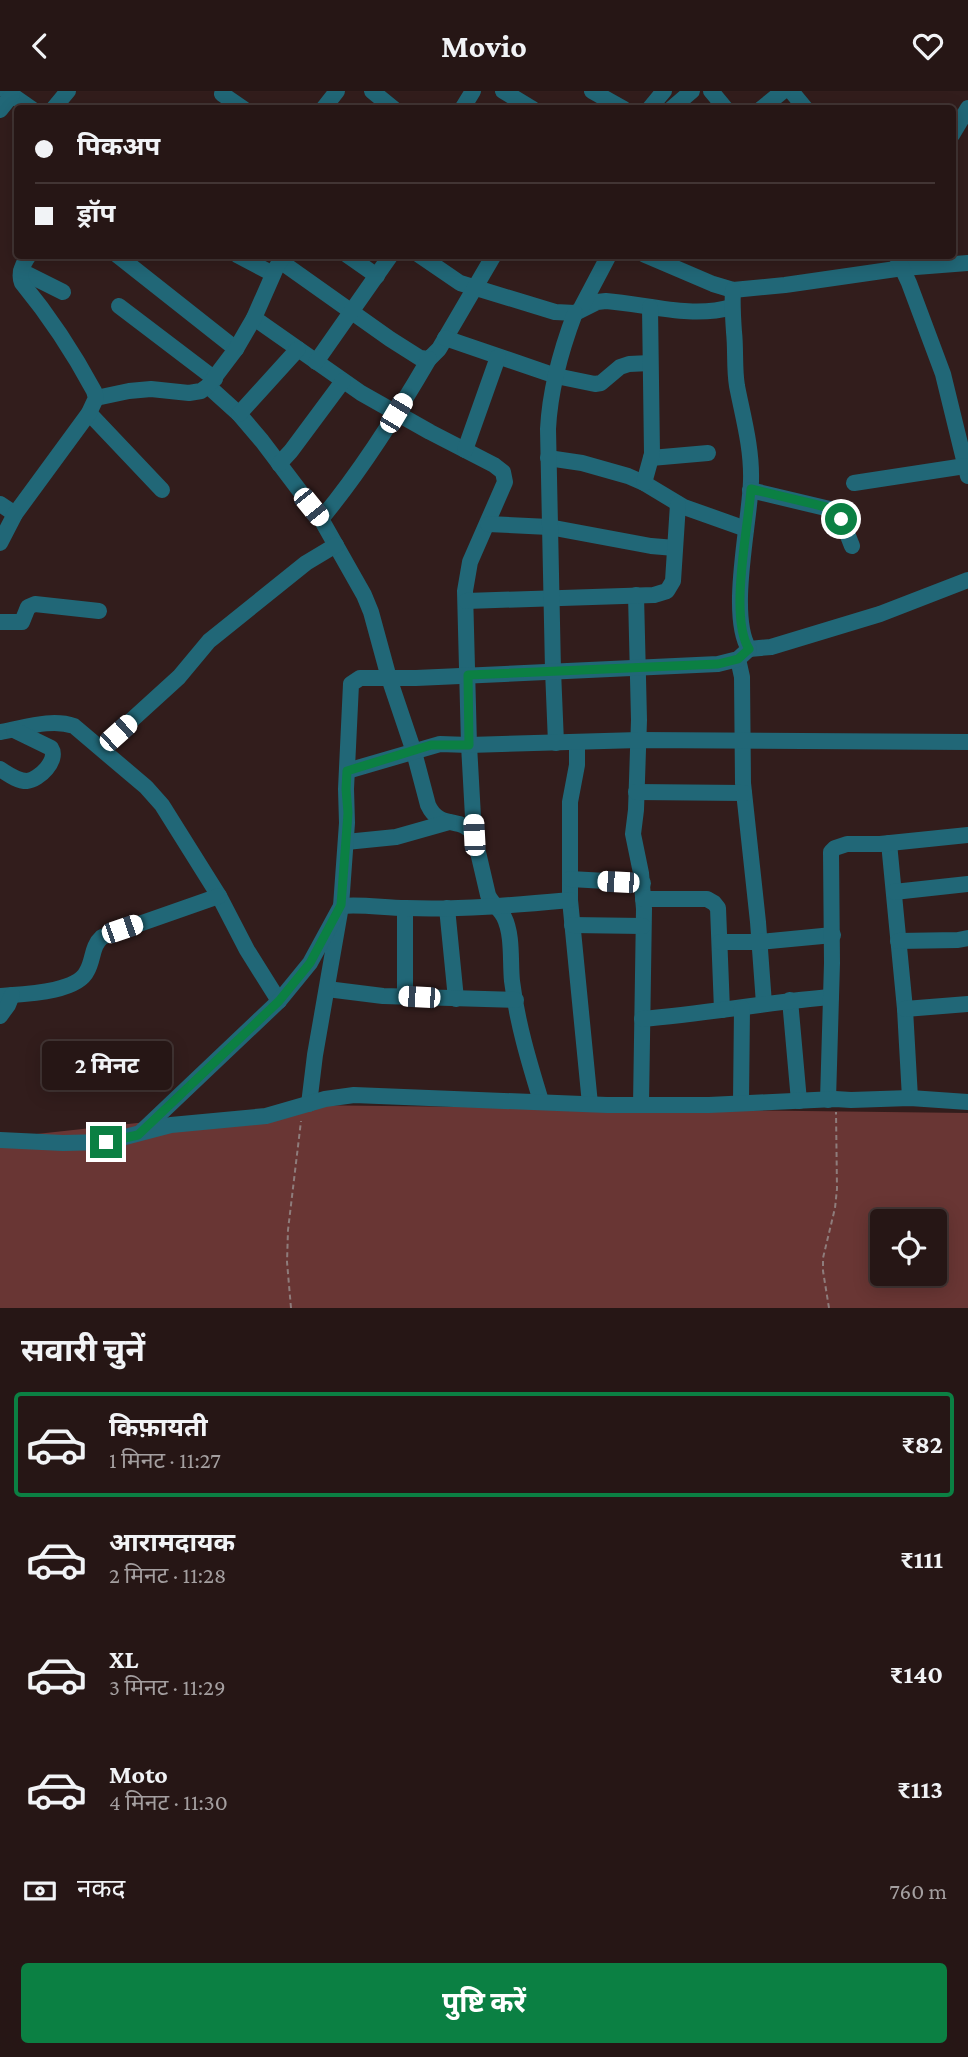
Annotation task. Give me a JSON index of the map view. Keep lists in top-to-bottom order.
{
  "page": {
    "header": "Movio",
    "banner": ["पिकअप", "ड्रॉप"],
    "bubble": "2 मिनट",
    "heading": "सवारी चुनें",
    "list": [
      {
        "name": "किफ़ायती",
        "note": "1 मिनट · 11:27",
        "value": "₹82"
      },
      {
        "name": "आरामदायक",
        "note": "2 मिनट · 11:28",
        "value": "₹111"
      },
      {
        "name": "XL",
        "note": "3 मिनट · 11:29",
        "value": "₹140"
      },
      {
        "name": "Moto",
        "note": "4 मिनट · 11:30",
        "value": "₹113"
      }
    ],
    "pay": ["नकद", "760 m"],
    "buttons": "पुष्टि करें"
  }
}
